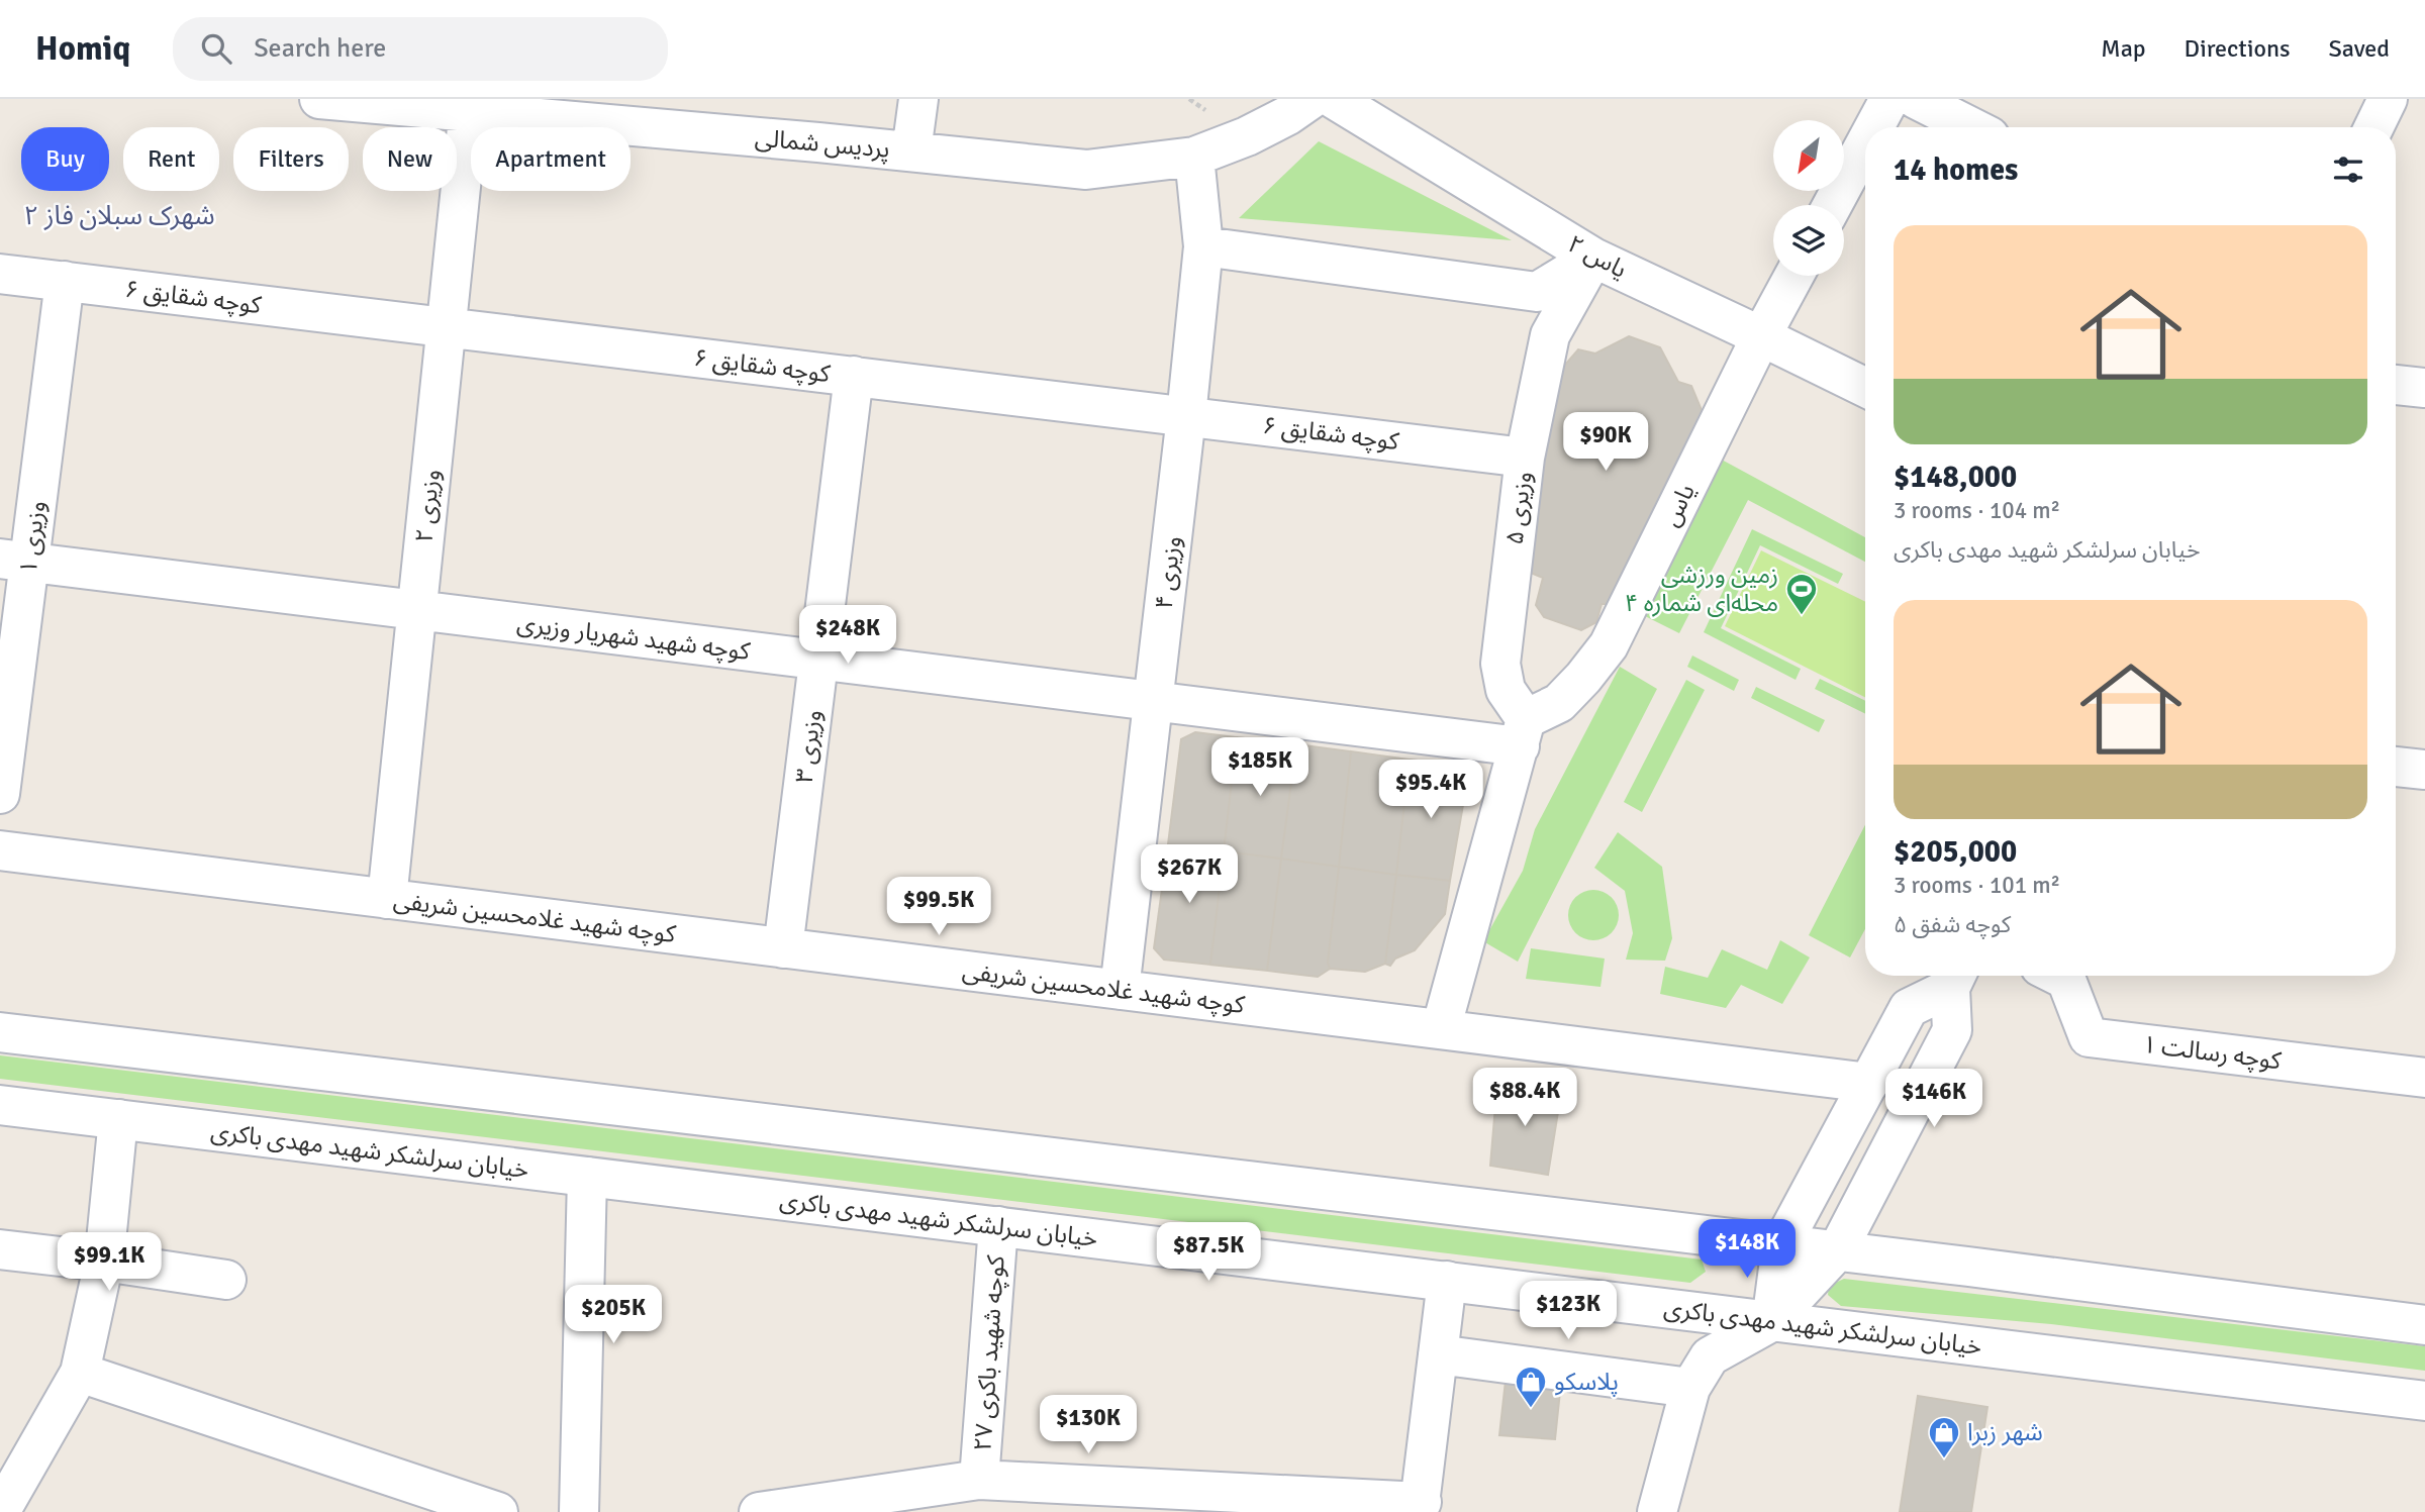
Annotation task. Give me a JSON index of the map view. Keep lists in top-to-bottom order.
{
  "streets": {
    "street": [
      "پردیس شمالی",
      "یاس ۲",
      "کوچه شقایق ۶",
      "یاس",
      "وزیری ۲",
      "وزیری ۵",
      "وزیری ۱",
      "وزیری ۴",
      "کوچه شهید شهریار وزیری",
      "وزیری ۳",
      "کوچه شهید غلامحسین شریفی",
      "کوچه رسالت ۱",
      "خیابان سرلشکر شهید مهدی باکری",
      "کوچه شهید باکری ۲۷"
    ]
  },
  "crossings": [
    ["پردیس شمالی", "وزیری ۲"],
    ["پردیس شمالی", "وزیری ۴"],
    ["یاس ۲", "یاس"],
    ["یاس ۲", "وزیری ۵"],
    ["کوچه شقایق ۶", "وزیری ۲"],
    ["کوچه شقایق ۶", "وزیری ۵"],
    ["کوچه شقایق ۶", "وزیری ۱"],
    ["کوچه شقایق ۶", "وزیری ۴"],
    ["کوچه شقایق ۶", "وزیری ۳"],
    ["یاس", "وزیری ۵"],
    ["یاس", "کوچه شهید شهریار وزیری"],
    ["وزیری ۲", "کوچه شهید شهریار وزیری"],
    ["وزیری ۲", "کوچه شهید غلامحسین شریفی"],
    ["وزیری ۵", "کوچه شهید شهریار وزیری"],
    ["وزیری ۱", "کوچه شهید شهریار وزیری"],
    ["وزیری ۴", "کوچه شهید شهریار وزیری"],
    ["وزیری ۴", "کوچه شهید غلامحسین شریفی"],
    ["کوچه شهید شهریار وزیری", "وزیری ۳"],
    ["وزیری ۳", "کوچه شهید غلامحسین شریفی"],
    ["خیابان سرلشکر شهید مهدی باکری", "کوچه شهید باکری ۲۷"]
  ],
  "districts": ["شهرک سبلان فاز ۲"],
  "places": {
    "sports": ["زمین ورزشی محله‌ای شماره ۴"],
    "shop": ["پلاسکو", "شهر زبرا"]
  },
  "north": "bottom left",
  "page": {
    "header": "Homiq",
    "search": "Search here",
    "nav": ["Map", "Directions", "Saved"],
    "chip": [
      "Buy",
      "Rent",
      "Filters",
      "New",
      "Apartment"
    ],
    "heading": "14 homes",
    "list": [
      {
        "name": "$148,000",
        "note": "3 rooms · 104 m² · خیابان سرلشکر شهید مهدی باکری"
      },
      {
        "name": "$205,000",
        "note": "3 rooms · 101 m² · کوچه شفق ۵"
      }
    ],
    "price": [
      "$90K",
      "$248K",
      "$185K",
      "$95.4K",
      "$267K",
      "$99.5K",
      "$88.4K",
      "$146K",
      "$148K",
      "$87.5K",
      "$99.1K",
      "$123K",
      "$205K",
      "$130K"
    ]
  }
}
